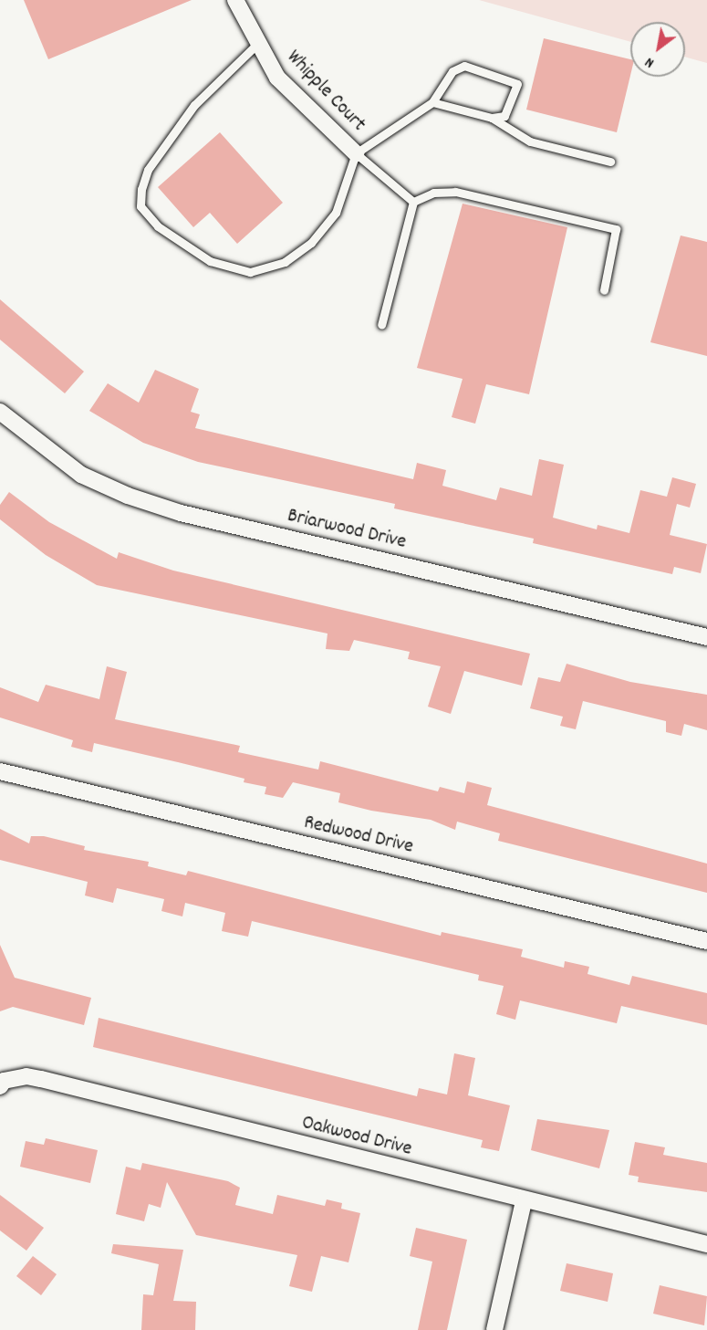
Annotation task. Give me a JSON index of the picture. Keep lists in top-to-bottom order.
{
  "streets": {
    "street": [
      "Whipple Court",
      "Briarwood Drive",
      "Redwood Drive",
      "Oakwood Drive"
    ]
  },
  "north": "bottom left"
}
